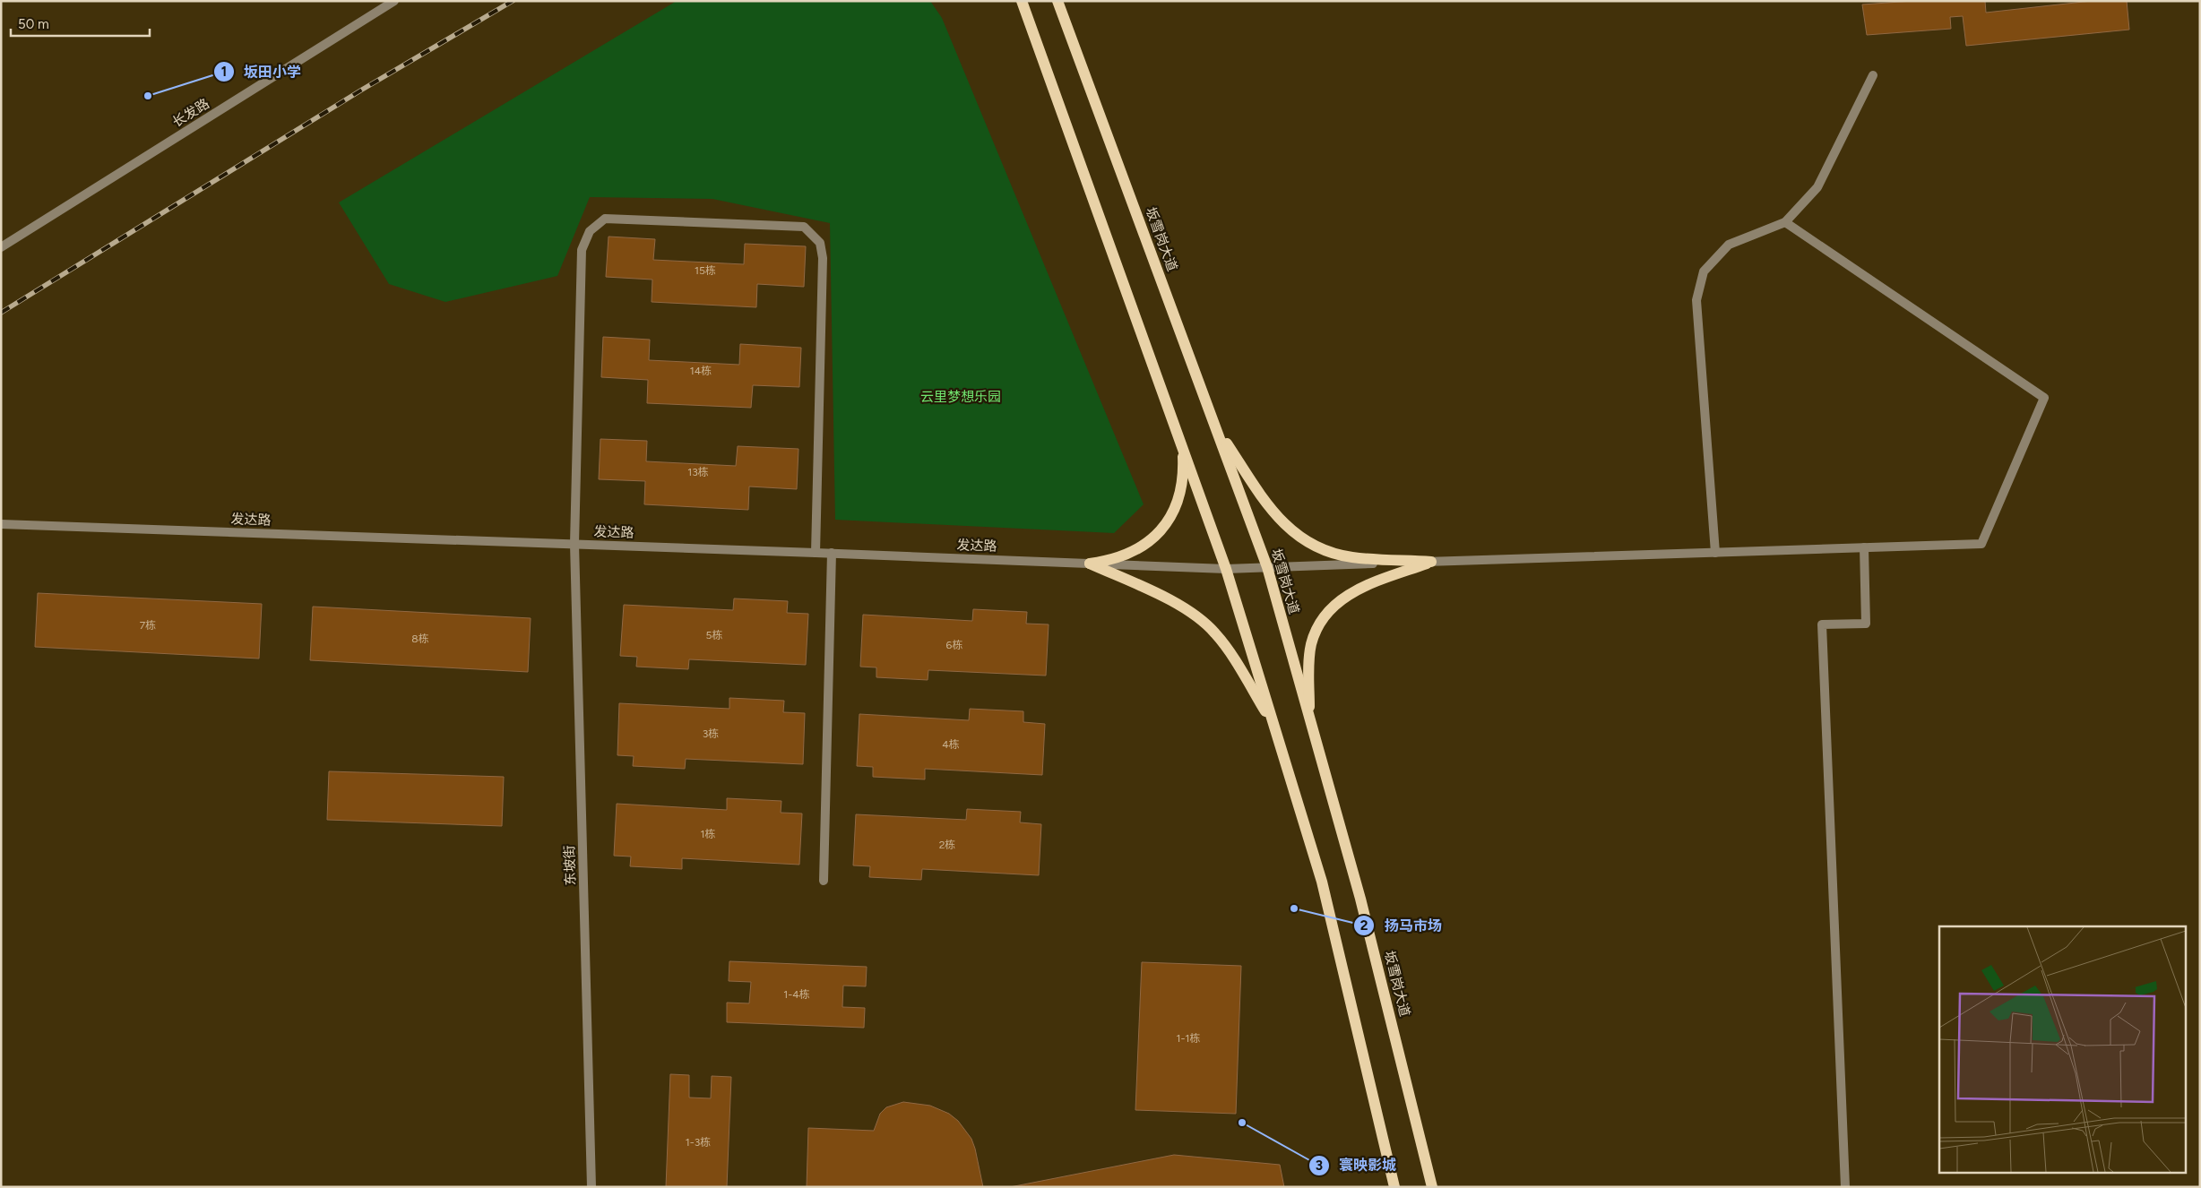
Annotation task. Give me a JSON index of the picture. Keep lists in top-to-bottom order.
{
  "streets": {
    "main road": ["坂雪岗大道"],
    "street": ["长发路", "发达路", "东坡街"]
  },
  "crossings": [
    ["坂雪岗大道", "发达路"],
    ["发达路", "东坡街"]
  ],
  "parks": ["云里梦想乐园"],
  "places": ["坂田小学", "扬马市场", "寰映影城"],
  "house_numbers": [
    "15栋",
    "14栋",
    "13栋",
    "7栋",
    "5栋",
    "8栋",
    "6栋",
    "3栋",
    "4栋",
    "1栋",
    "2栋",
    "1-4栋",
    "1-1栋",
    "1-3栋"
  ],
  "scale_bar": "50 m"
}
